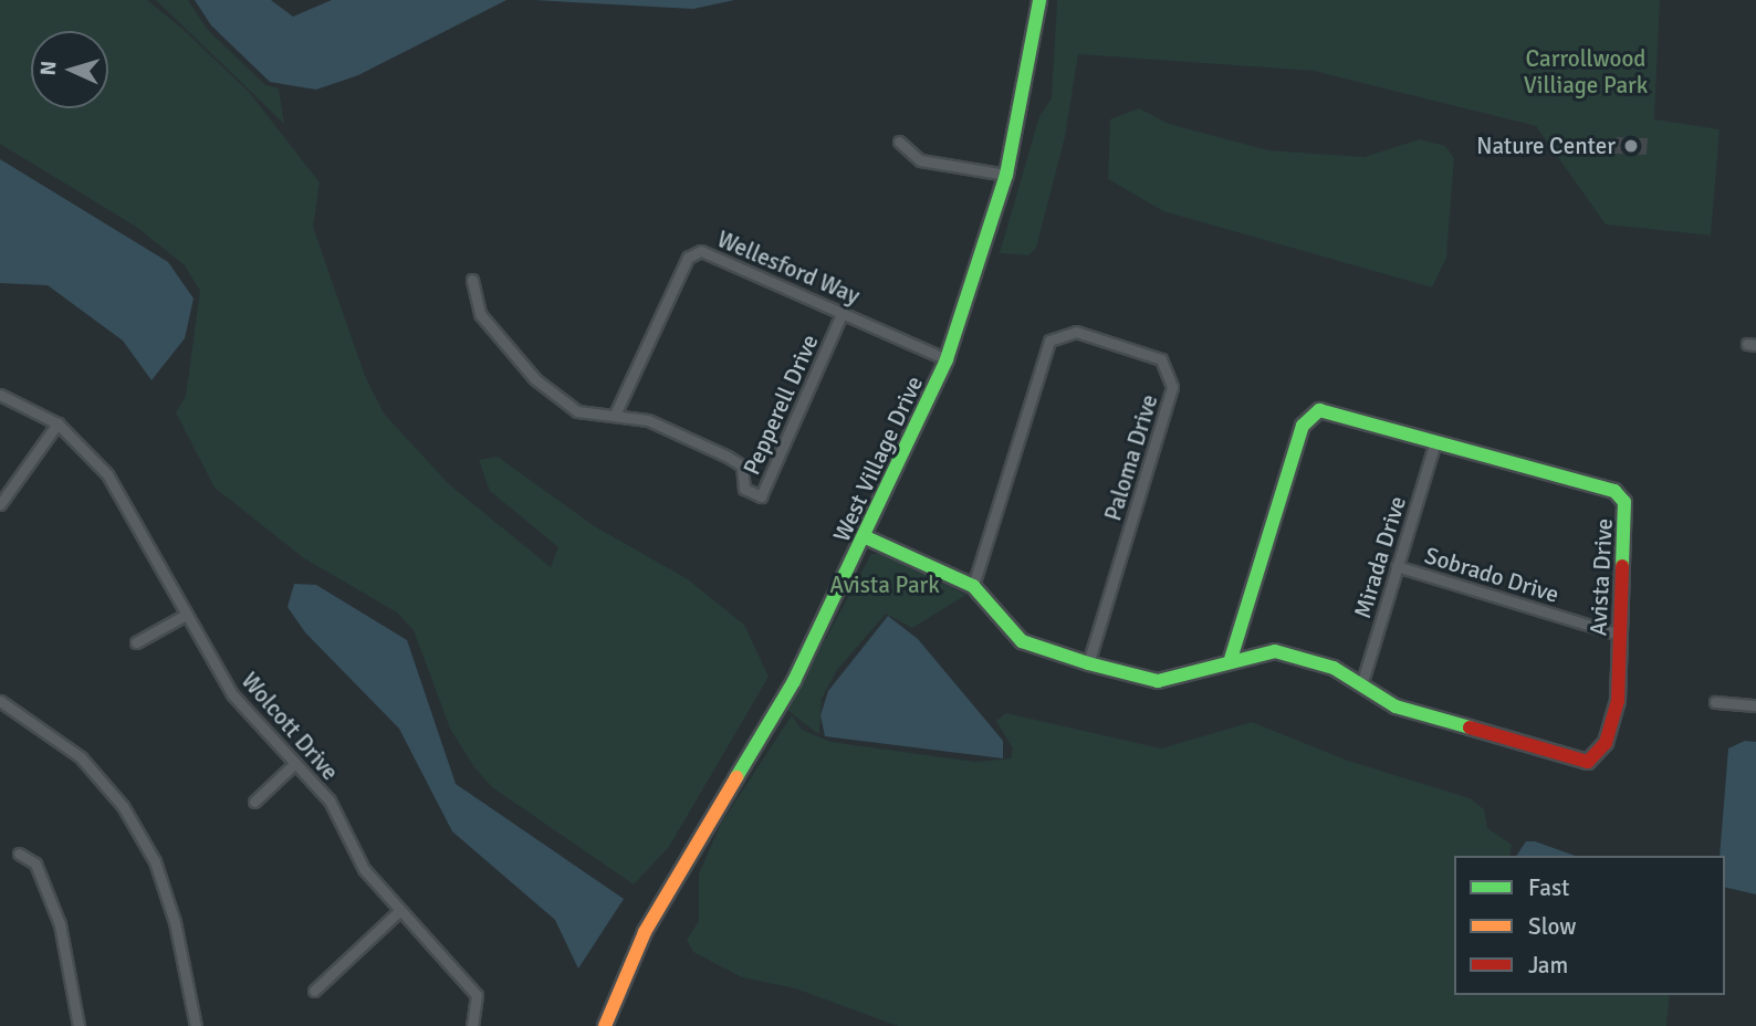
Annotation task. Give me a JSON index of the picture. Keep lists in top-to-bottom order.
{
  "streets": {
    "street": [
      "Wellesford Way",
      "Pepperell Drive",
      "Paloma Drive",
      "West Village Drive",
      "Mirada Drive",
      "Sobrado Drive",
      "Avista Drive",
      "Wolcott Drive"
    ]
  },
  "crossings": [
    ["Wellesford Way", "Pepperell Drive"],
    ["Wellesford Way", "West Village Drive"],
    ["Paloma Drive", "Avista Drive"],
    ["West Village Drive", "Avista Drive"],
    ["Mirada Drive", "Sobrado Drive"],
    ["Mirada Drive", "Avista Drive"],
    ["Sobrado Drive", "Avista Drive"]
  ],
  "parks": ["Carrollwood Villiage Park", "Avista Park"],
  "places": ["Nature Center"],
  "legend": ["Fast", "Slow", "Jam"],
  "north": "left"
}
